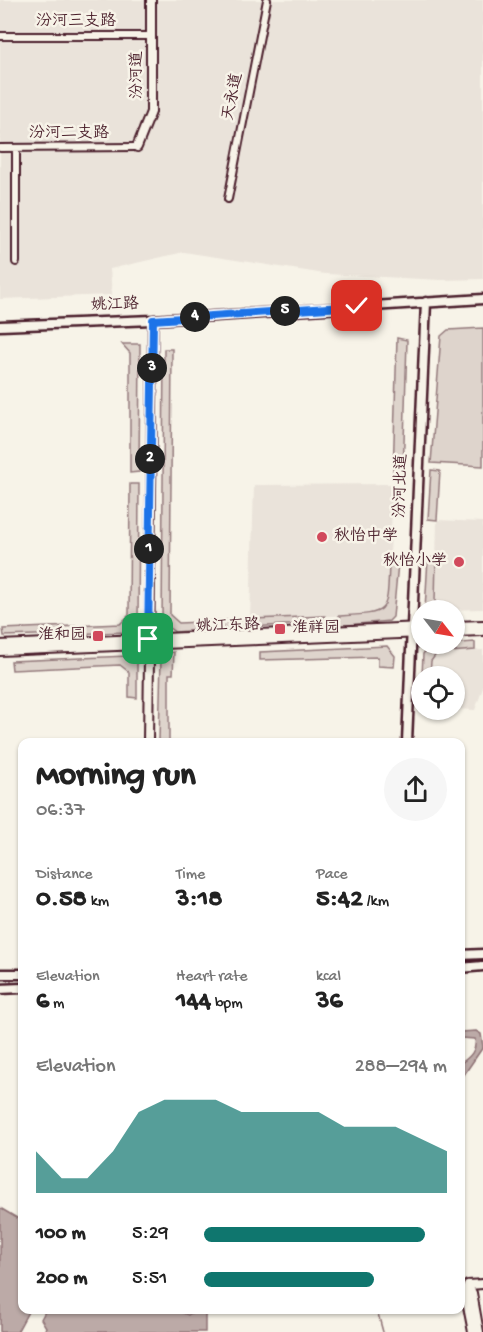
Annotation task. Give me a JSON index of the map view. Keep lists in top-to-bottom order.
{
  "streets": {
    "main road": ["姚江路", "汾河北道"],
    "street": [
      "汾河三支路",
      "汾河道",
      "天永道",
      "汾河二支路",
      "姚江东路"
    ]
  },
  "crossings": [
    ["汾河三支路", "汾河道"],
    ["汾河道", "汾河二支路"],
    ["姚江路", "汾河北道"],
    ["汾河北道", "姚江东路"]
  ],
  "places": {
    "other": ["秋怡中学", "秋怡小学"],
    "transit": ["淮祥园", "淮和园"]
  },
  "north": "bottom right",
  "page": {
    "pins": [
      "5",
      "4",
      "3",
      "2",
      "1"
    ],
    "heading": ["Morning run", "06:37"],
    "stats": [
      ["Distance", "0.58 km"],
      ["Time", "3:18"],
      ["Pace", "5:42 /km"],
      ["Elevation", "6 m"],
      ["Heart rate", "144 bpm"],
      ["kcal", "36"]
    ],
    "chart": ["Elevation", "288–294 m"],
    "list": [
      {
        "name": "100 m",
        "note": "5:29"
      },
      {
        "name": "200 m",
        "note": "5:51"
      }
    ]
  }
}
